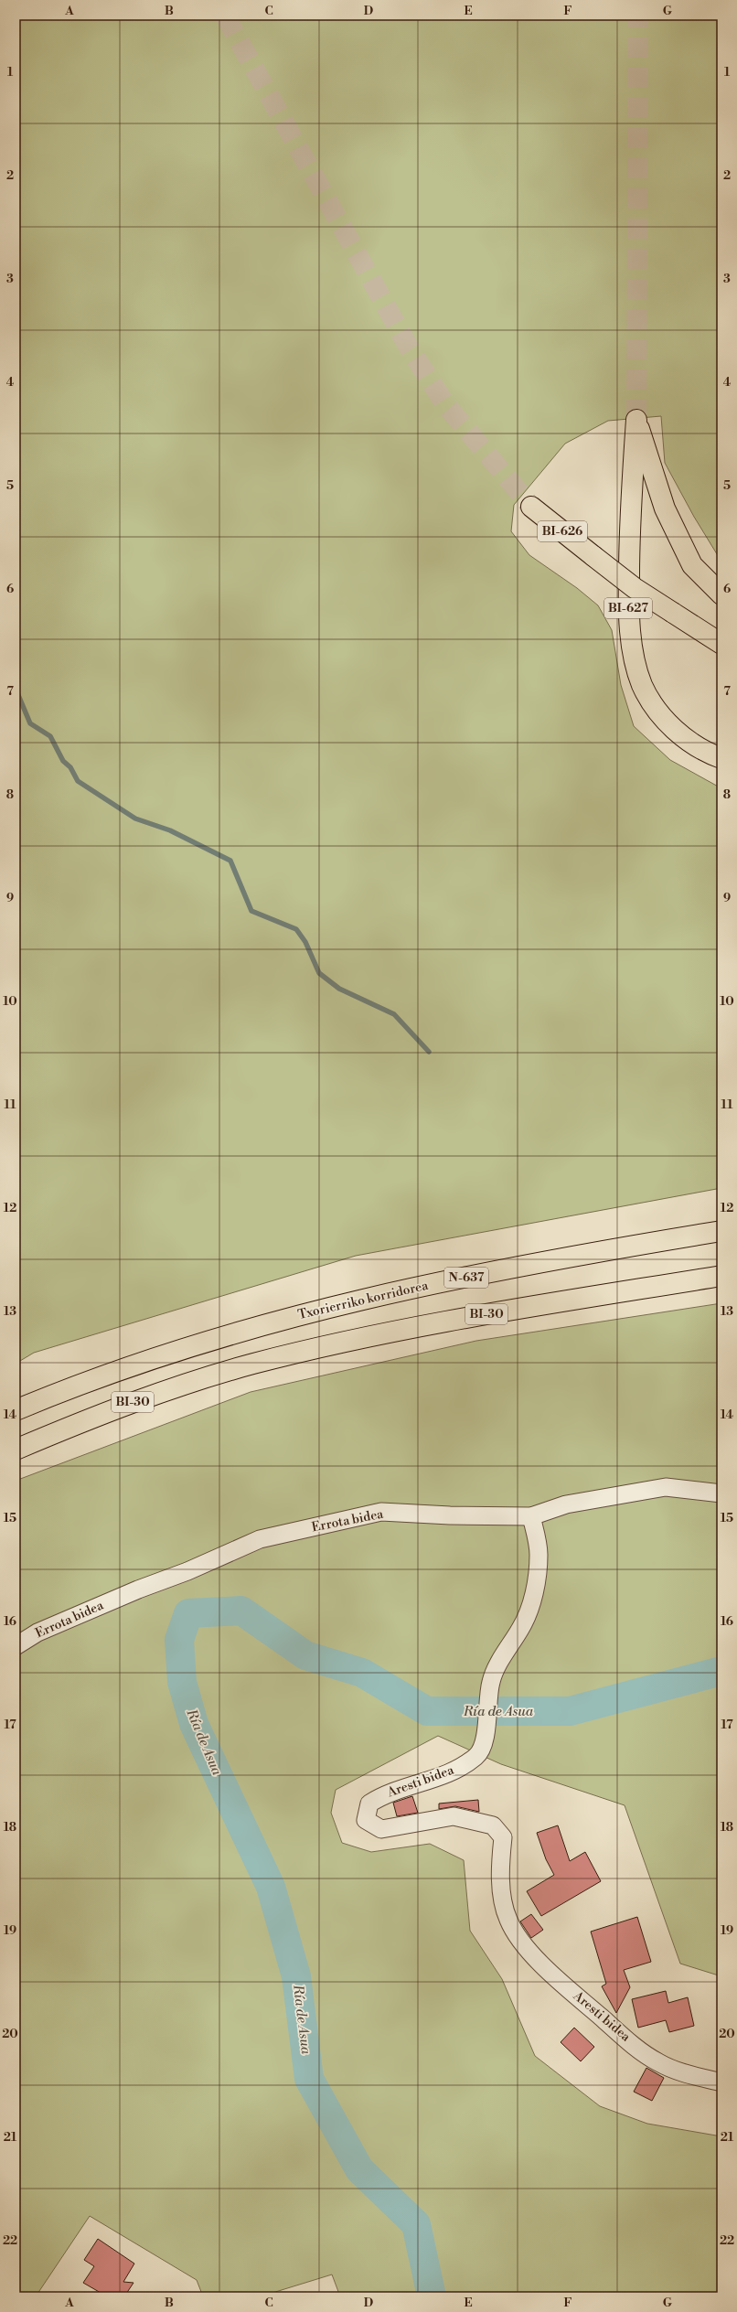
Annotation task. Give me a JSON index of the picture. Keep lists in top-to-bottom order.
{
  "streets": {
    "highway": [
      "BI-626",
      "BI-627",
      "N-637",
      "Txorierriko korridorea",
      "BI-30"
    ],
    "street": ["Errota bidea", "Aresti bidea"]
  },
  "crossings": [
    ["Errota bidea", "Aresti bidea"]
  ],
  "water": ["Ría de Asua"],
  "grid": {
    "columns": [
      "A",
      "B",
      "C",
      "D",
      "E",
      "F",
      "G"
    ],
    "rows": [
      "1",
      "2",
      "3",
      "4",
      "5",
      "6",
      "7",
      "8",
      "9",
      "10",
      "11",
      "12",
      "13",
      "14",
      "15",
      "16",
      "17",
      "18",
      "19",
      "20",
      "21",
      "22"
    ]
  }
}
